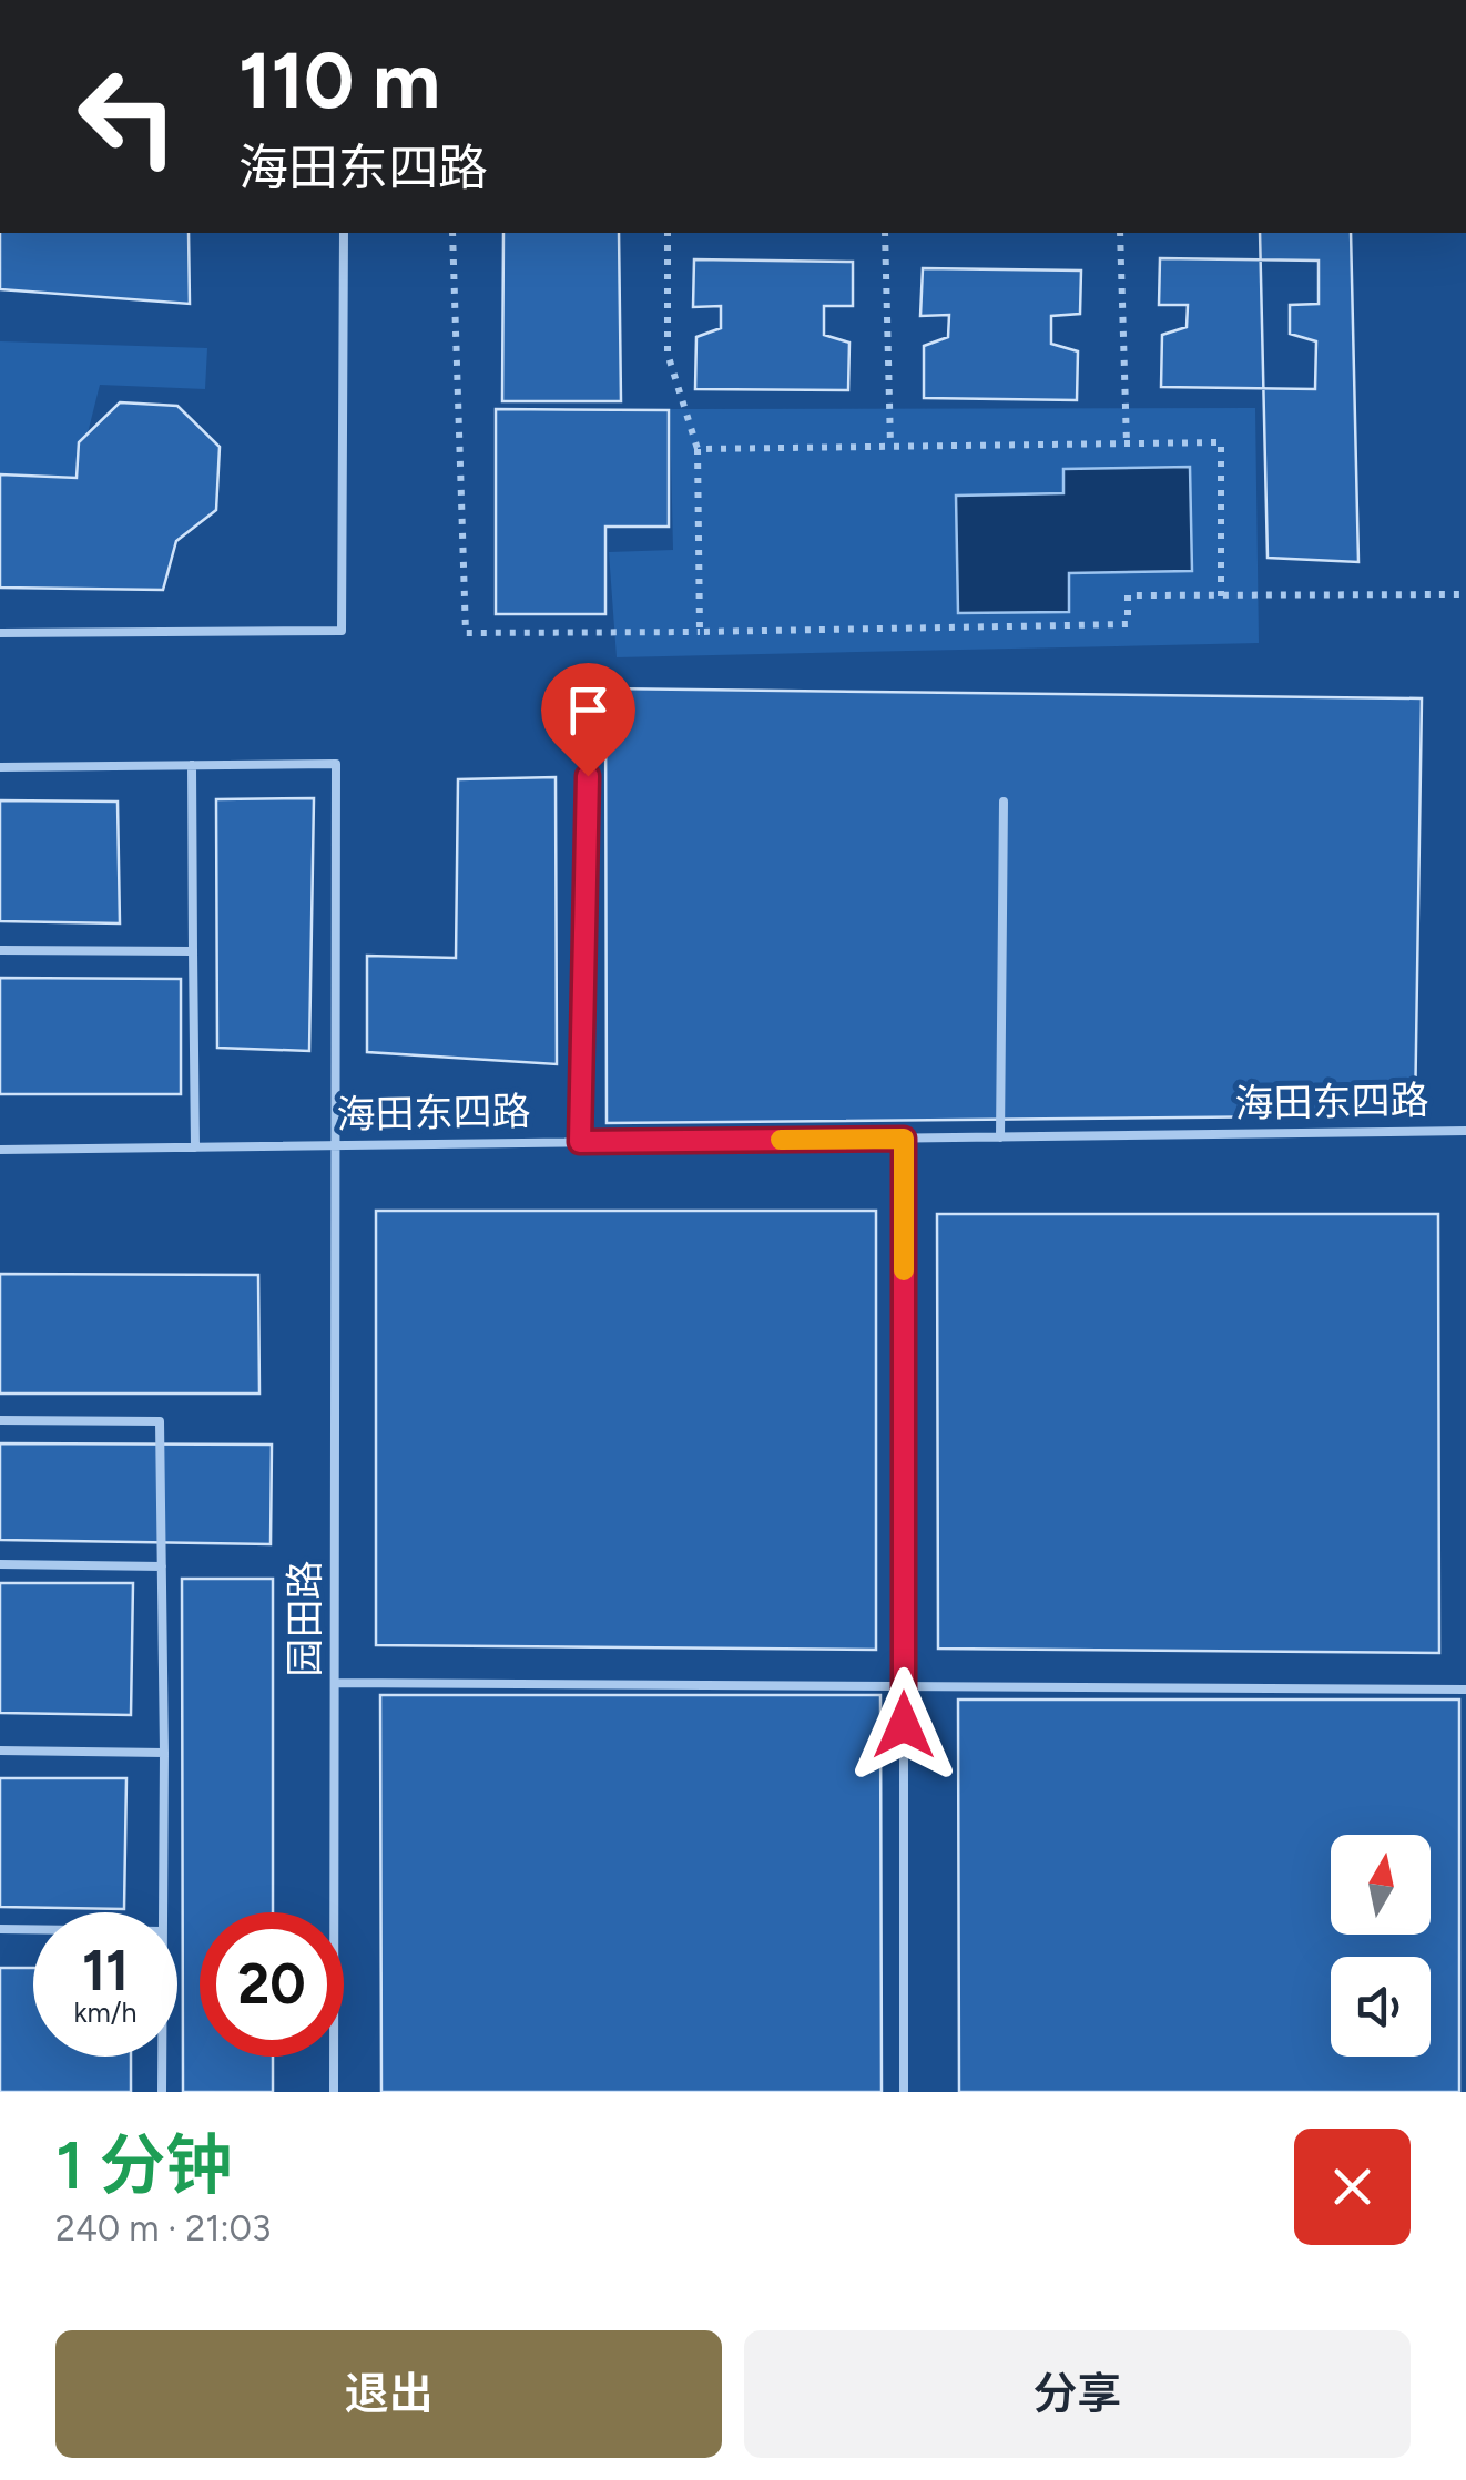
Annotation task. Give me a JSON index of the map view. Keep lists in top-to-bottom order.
{
  "streets": {
    "lane": ["海田东四路", "园田路"]
  },
  "crossings": [
    ["海田东四路", "园田路"]
  ],
  "north": "top",
  "page": {
    "turn": ["110 m", "海田东四路"],
    "speed": "11 km/h",
    "limit": "20",
    "heading": ["1 分钟", "240 m · 21:03"],
    "buttons": ["退出", "分享"]
  }
}
